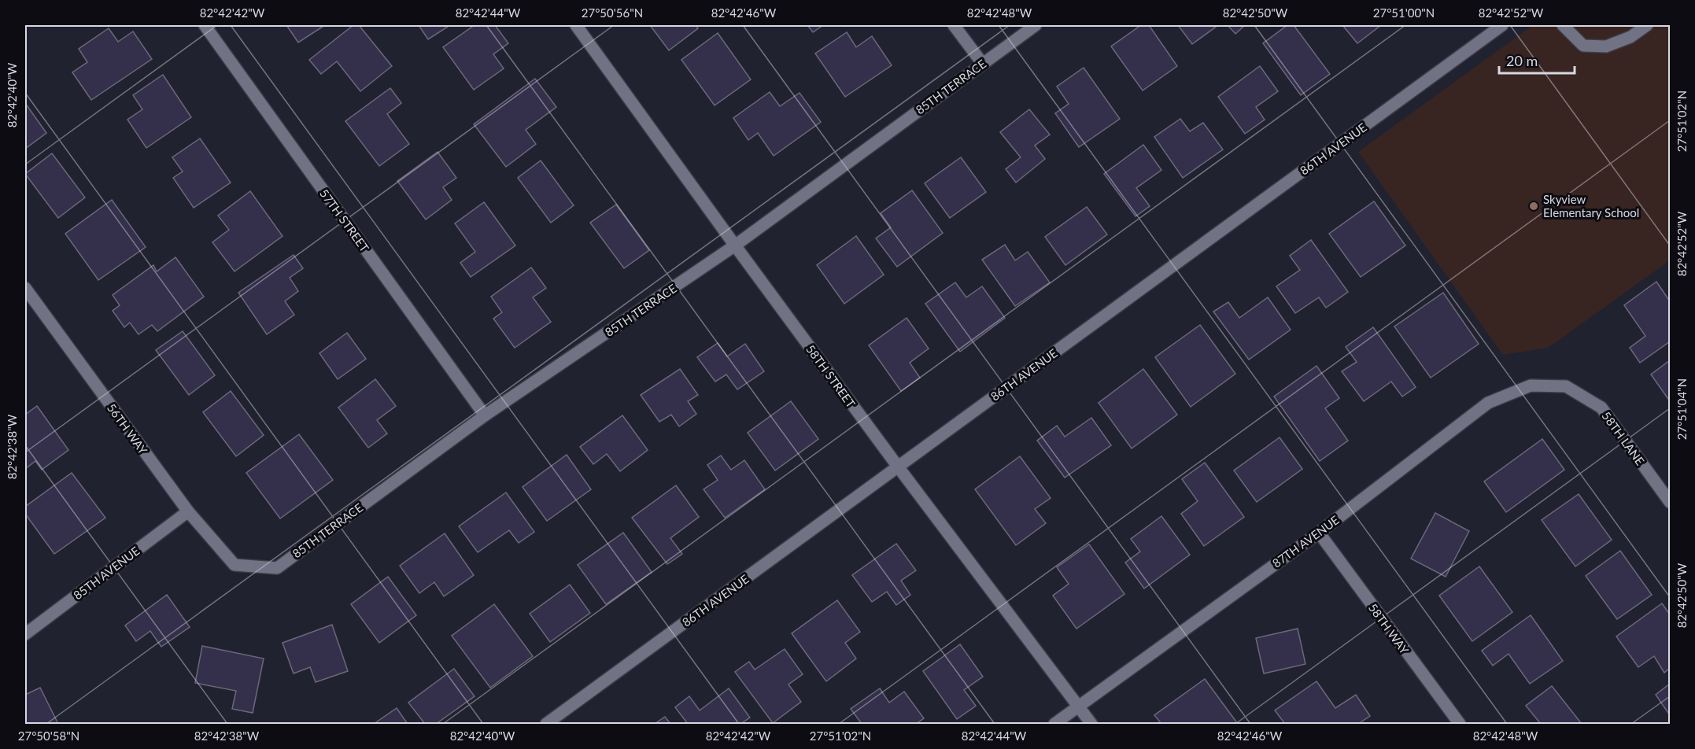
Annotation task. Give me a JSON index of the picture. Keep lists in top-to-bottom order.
{
  "streets": {
    "street": [
      "85TH TERRACE",
      "86TH AVENUE",
      "57TH STREET",
      "58TH STREET",
      "56TH WAY",
      "58TH LANE",
      "87TH AVENUE",
      "85TH AVENUE",
      "58TH WAY"
    ]
  },
  "crossings": [
    ["85TH TERRACE", "57TH STREET"],
    ["85TH TERRACE", "58TH STREET"],
    ["85TH TERRACE", "56TH WAY"],
    ["86TH AVENUE", "58TH STREET"],
    ["58TH STREET", "87TH AVENUE"],
    ["56TH WAY", "85TH AVENUE"],
    ["58TH LANE", "87TH AVENUE"],
    ["87TH AVENUE", "58TH WAY"]
  ],
  "places": ["Skyview Elementary School"],
  "scale_bar": "20 m",
  "coordinates": [
    "82°42'42\"W",
    "82°42'44\"W",
    "27°50'56\"N",
    "82°42'46\"W",
    "82°42'48\"W",
    "82°42'50\"W",
    "27°51'00\"N",
    "82°42'52\"W",
    "82°42'40\"W",
    "27°51'02\"N",
    "27°51'04\"N",
    "82°42'38\"W",
    "27°50'58\"N"
  ]
}
